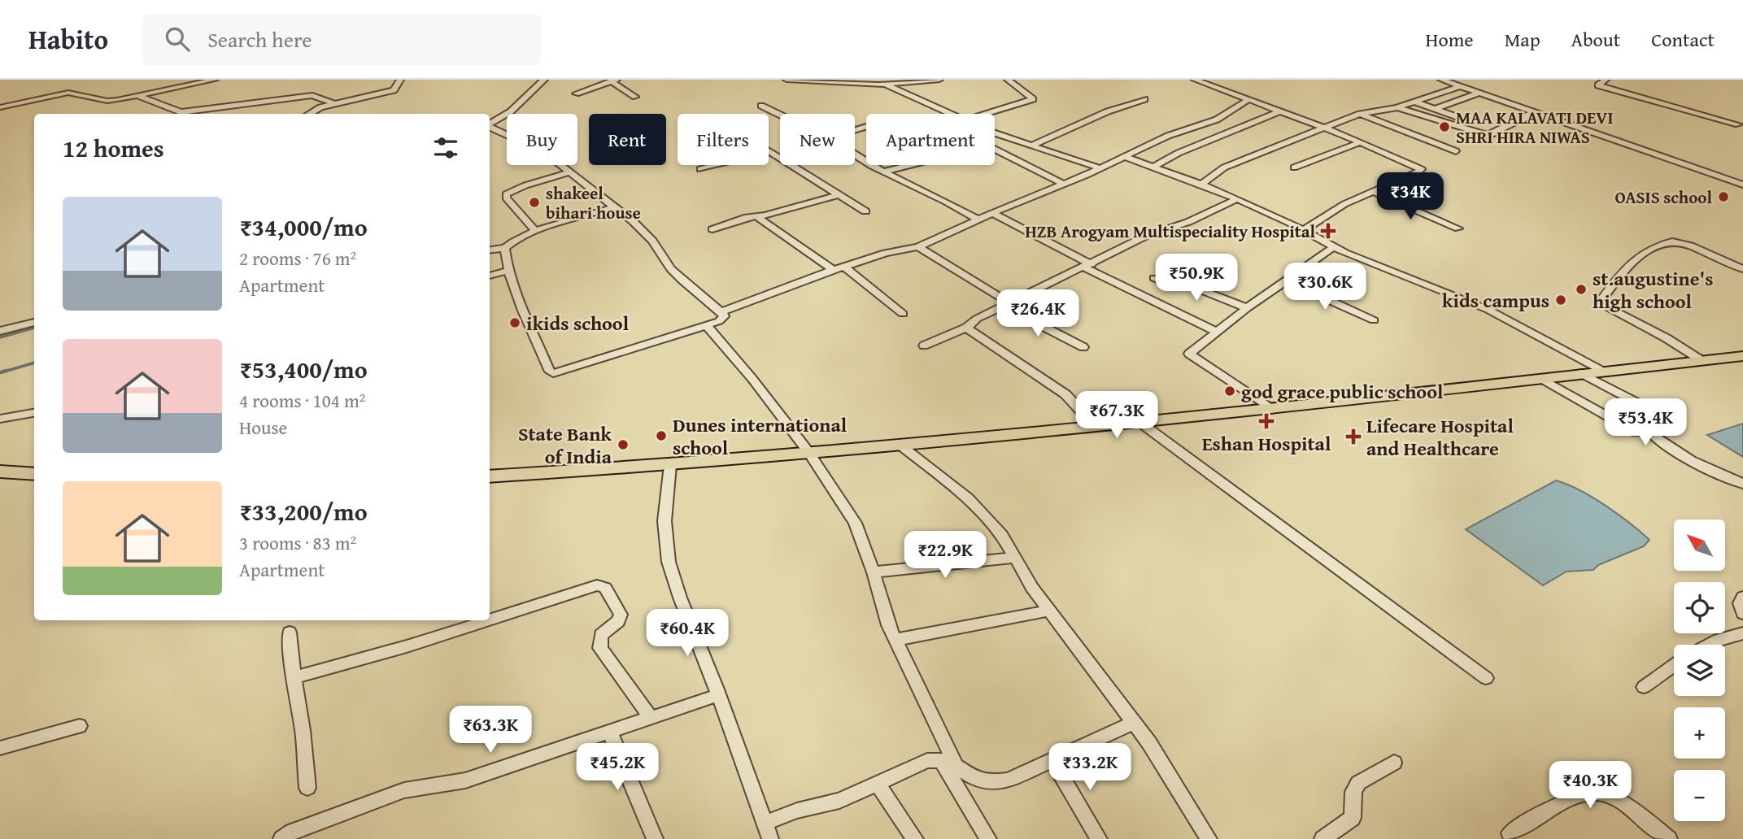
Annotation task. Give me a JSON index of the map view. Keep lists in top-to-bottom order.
{
  "places": {
    "other": [
      "MAA KALAVATI DEVI SHRI HIRA NIWAS",
      "OASIS school",
      "shakeel bihari house",
      "st.augustine's high school",
      "kids campus",
      "ikids school",
      "god grace public school",
      "Dunes international school",
      "State Bank of India"
    ],
    "health": ["HZB Arogyam Multispeciality Hospital", "Eshan Hospital", "Lifecare Hospital and Healthcare"]
  },
  "north": "top left",
  "page": {
    "header": "Habito",
    "search": "Search here",
    "nav": [
      "Home",
      "Map",
      "About",
      "Contact"
    ],
    "chip": [
      "Buy",
      "Rent",
      "Filters",
      "New",
      "Apartment"
    ],
    "heading": "12 homes",
    "price": [
      "₹34K",
      "₹50.9K",
      "₹30.6K",
      "₹26.4K",
      "₹67.3K",
      "₹53.4K",
      "₹22.9K",
      "₹60.4K",
      "₹63.3K",
      "₹45.2K",
      "₹33.2K",
      "₹40.3K"
    ],
    "list": [
      {
        "name": "₹34,000/mo",
        "note": "2 rooms · 76 m² · Apartment"
      },
      {
        "name": "₹53,400/mo",
        "note": "4 rooms · 104 m² · House"
      },
      {
        "name": "₹33,200/mo",
        "note": "3 rooms · 83 m² · Apartment"
      }
    ],
    "map_buttons": ["+", "−"]
  }
}
